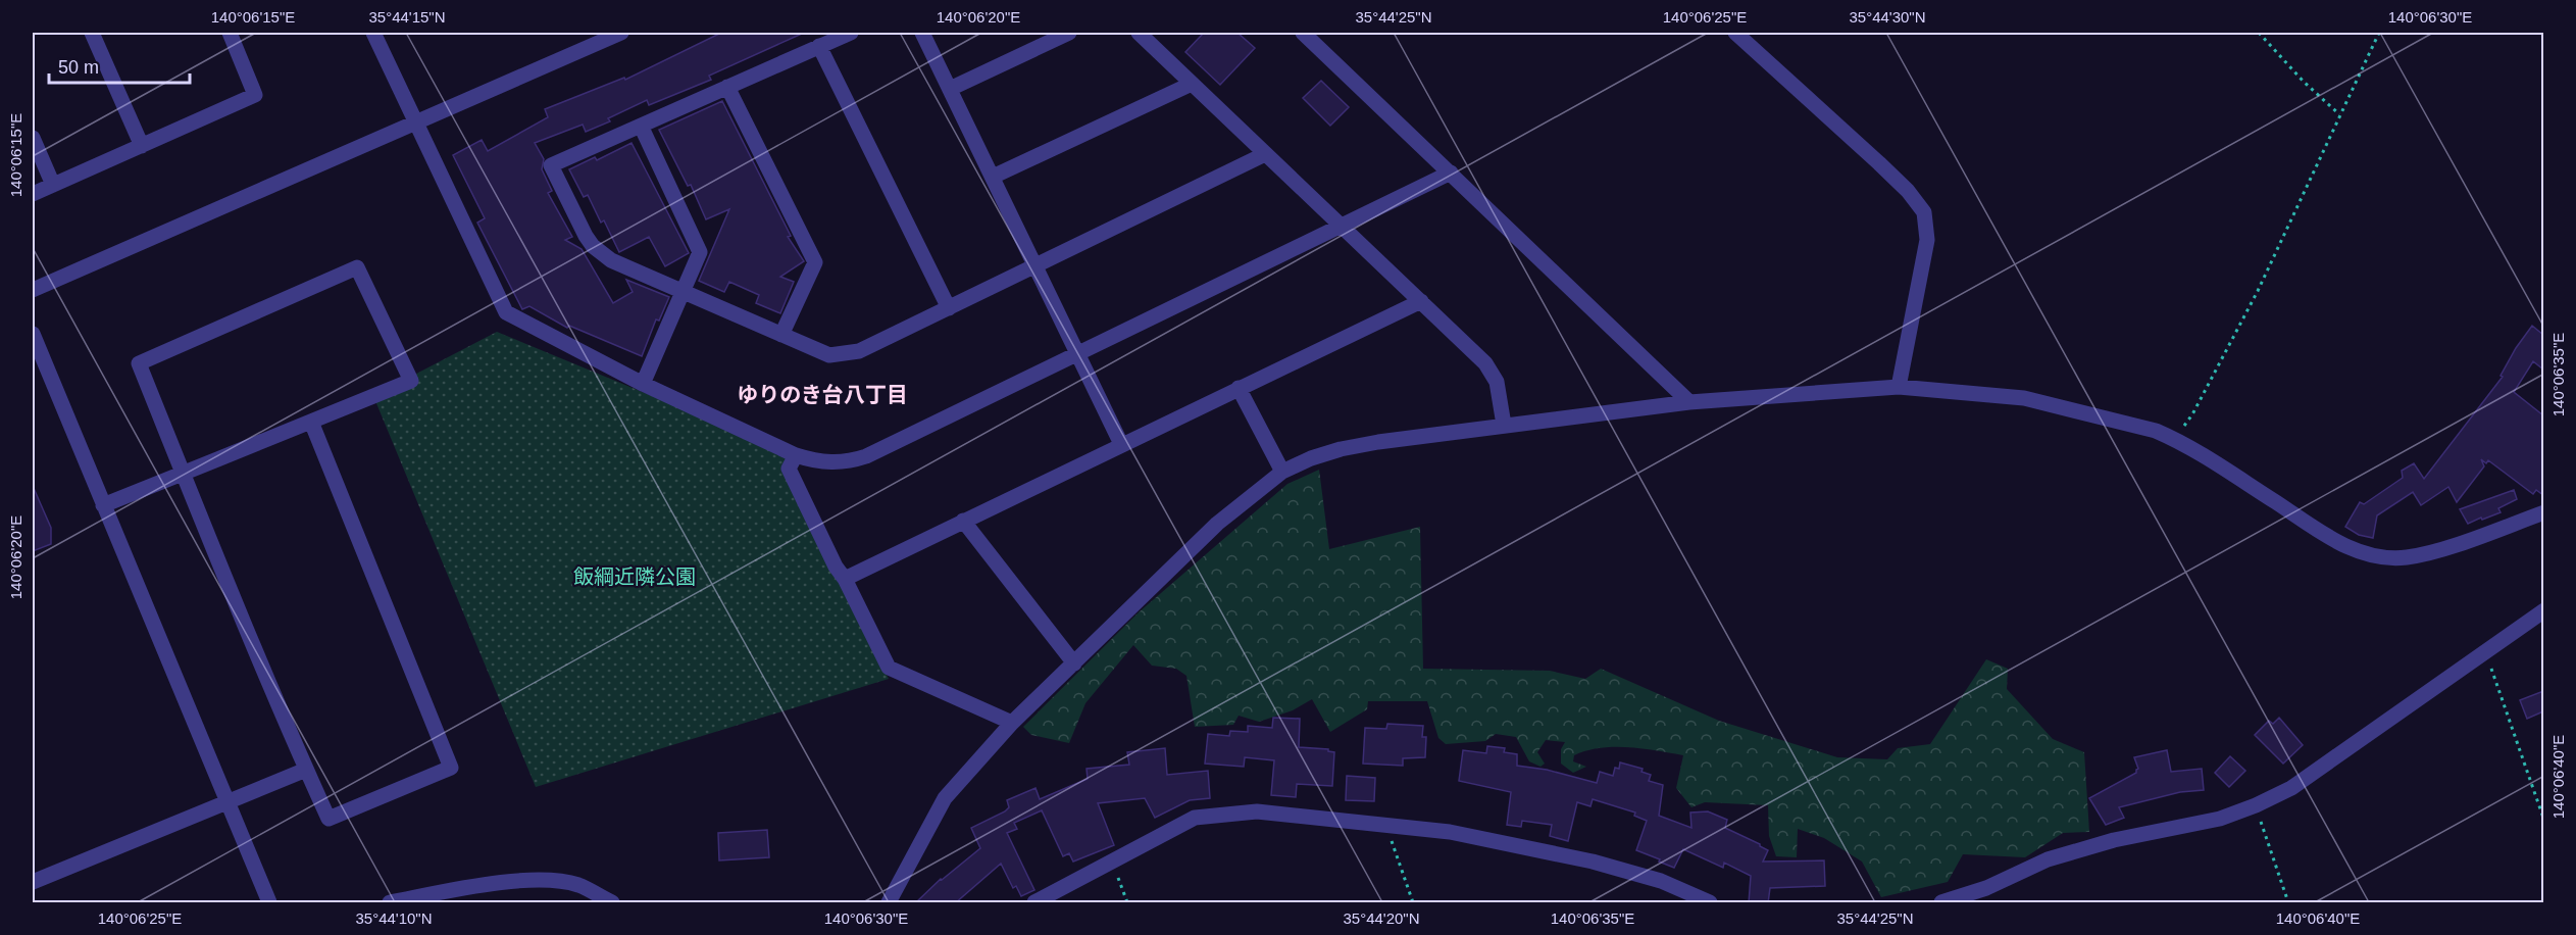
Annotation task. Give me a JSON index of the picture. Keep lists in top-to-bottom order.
{
  "districts": ["ゆりのき台八丁目"],
  "parks": ["飯綱近隣公園"],
  "scale_bar": "50 m",
  "coordinates": [
    "140°06'15\"E",
    "35°44'15\"N",
    "140°06'20\"E",
    "35°44'25\"N",
    "140°06'25\"E",
    "35°44'30\"N",
    "140°06'30\"E",
    "140°06'35\"E",
    "140°06'40\"E",
    "35°44'10\"N",
    "35°44'20\"N"
  ]
}
